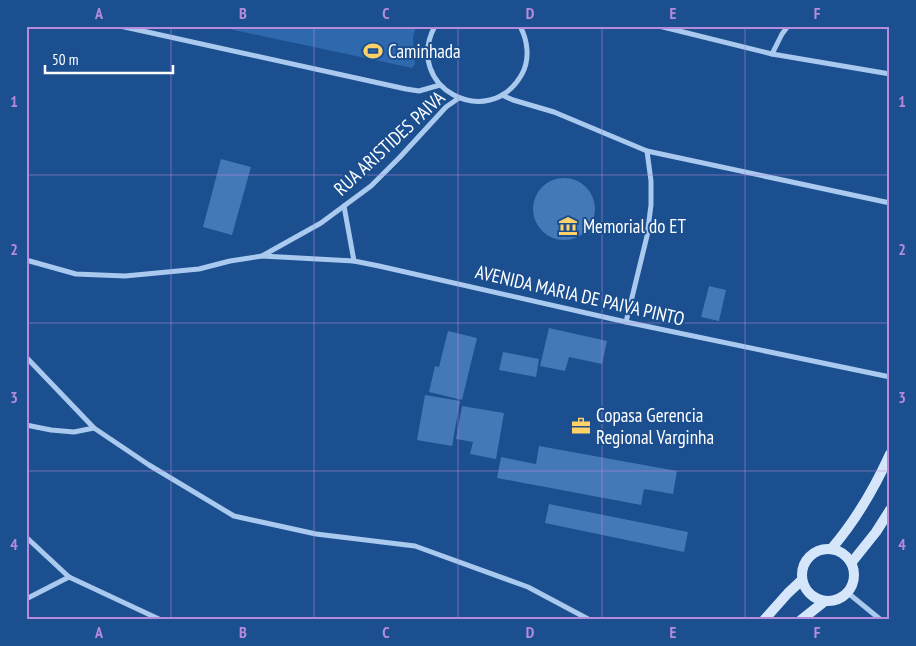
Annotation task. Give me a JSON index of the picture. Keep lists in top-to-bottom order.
{
  "streets": {
    "street": ["RUA ARISTIDES PAIVA", "AVENIDA MARIA DE PAIVA PINTO"]
  },
  "crossings": [
    ["RUA ARISTIDES PAIVA", "AVENIDA MARIA DE PAIVA PINTO"]
  ],
  "places": {
    "sports": ["Caminhada"],
    "museum": ["Memorial do ET"],
    "office": ["Copasa Gerencia Regional Varginha"]
  },
  "scale_bar": "50 m",
  "grid": {
    "columns": [
      "A",
      "B",
      "C",
      "D",
      "E",
      "F"
    ],
    "rows": [
      "1",
      "2",
      "3",
      "4"
    ]
  }
}
